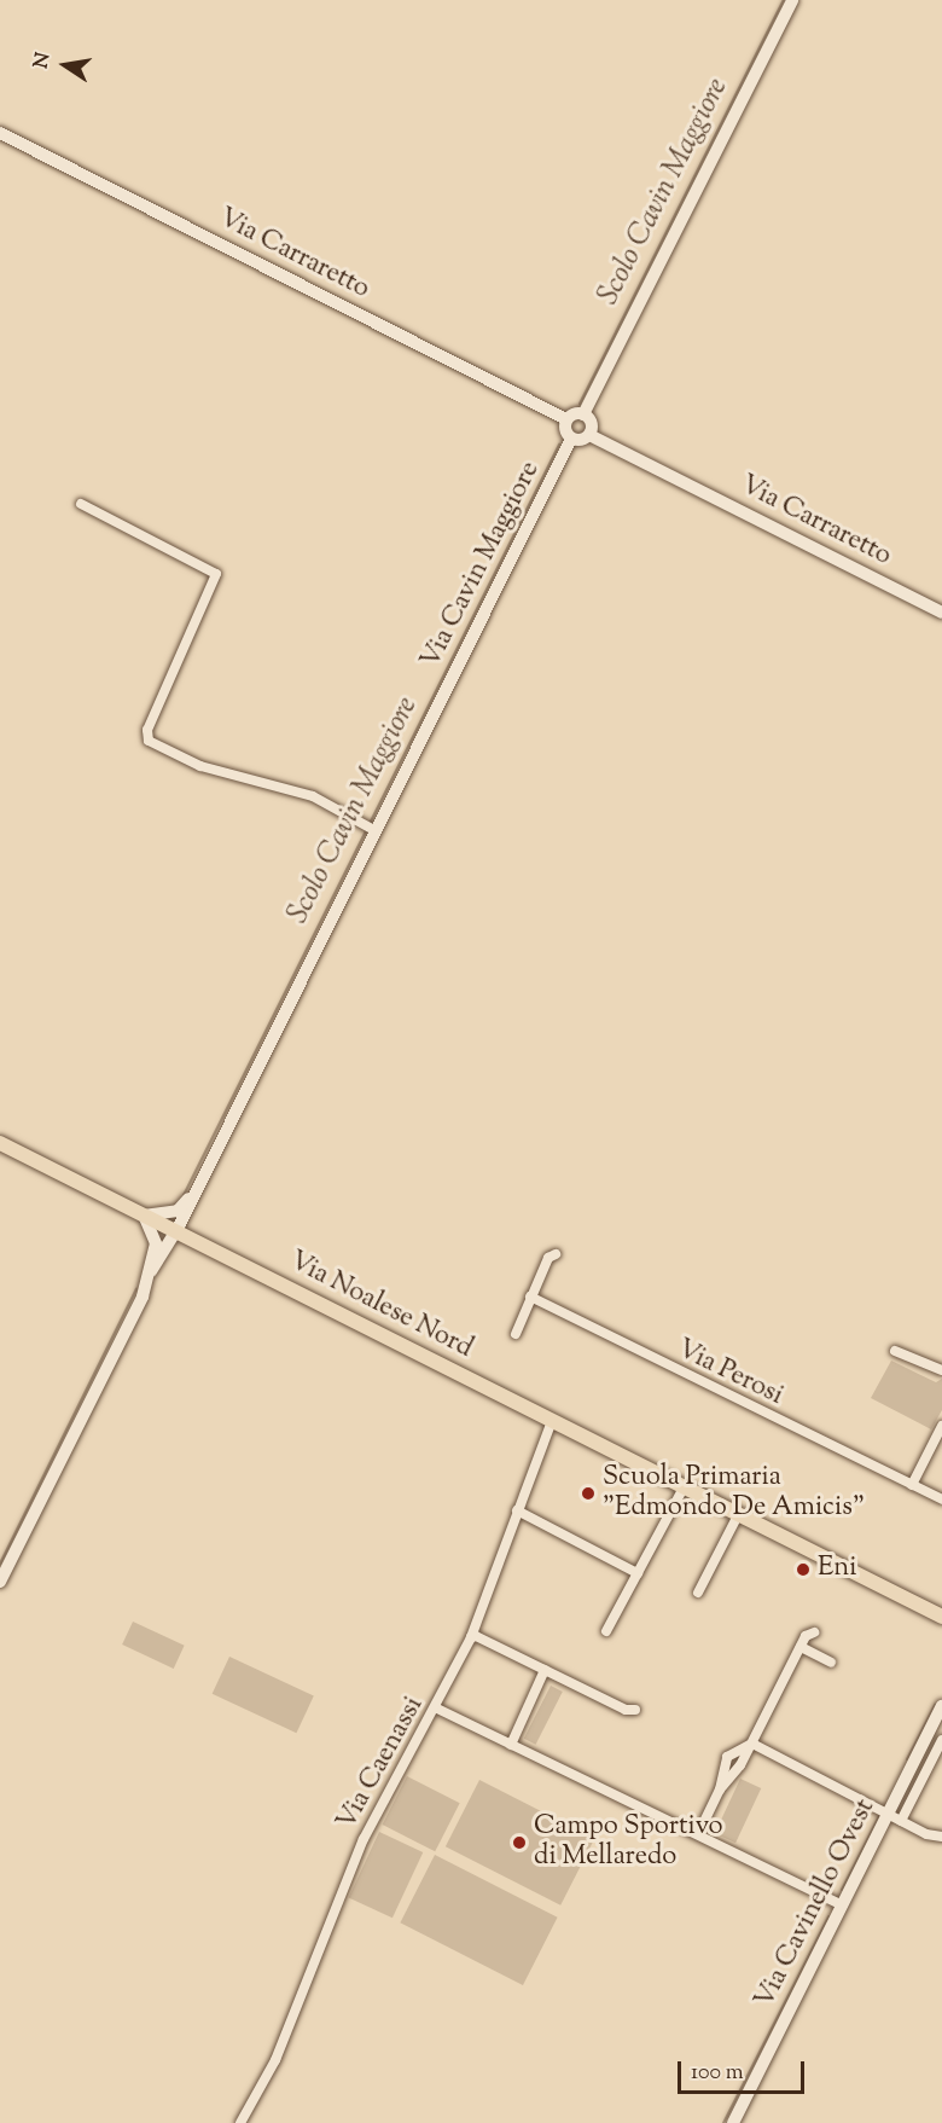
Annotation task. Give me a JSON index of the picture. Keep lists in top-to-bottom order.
{
  "streets": {
    "main road": ["Via Noalese Nord"],
    "street": [
      "Via Carraretto",
      "Via Cavin Maggiore",
      "Via Perosi",
      "Via Caenassi",
      "Via Cavinello Ovest"
    ]
  },
  "crossings": [
    ["Via Carraretto", "Via Cavin Maggiore"],
    ["Via Cavin Maggiore", "Via Noalese Nord"],
    ["Via Noalese Nord", "Via Caenassi"]
  ],
  "water": ["Scolo Cavin Maggiore"],
  "places": ["Scuola Primaria \"Edmondo De Amicis\"", "Eni", "Campo Sportivo di Mellaredo"],
  "scale_bar": "100 m",
  "north": "left"
}
